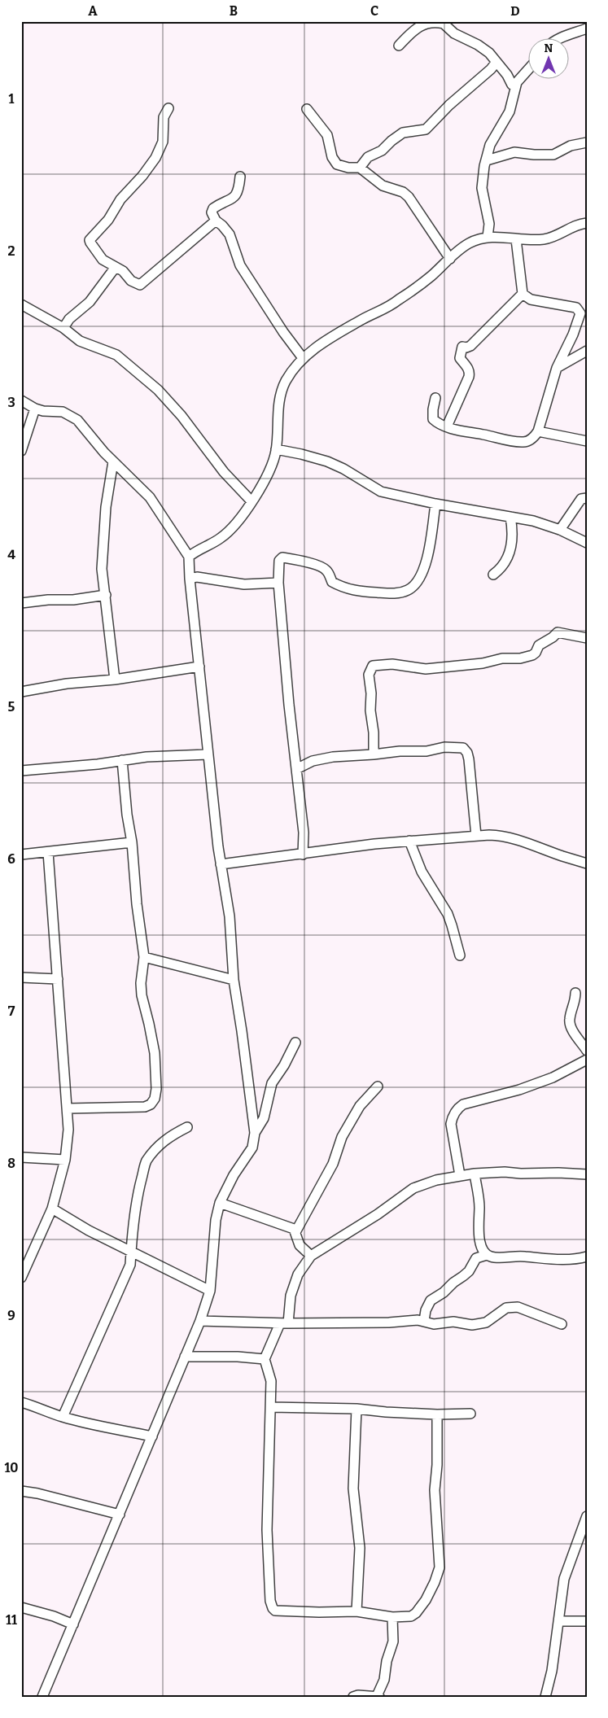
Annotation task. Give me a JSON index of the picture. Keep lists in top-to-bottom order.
{
  "north": "top",
  "grid": {
    "columns": [
      "A",
      "B",
      "C",
      "D"
    ],
    "rows": [
      "1",
      "2",
      "3",
      "4",
      "5",
      "6",
      "7",
      "8",
      "9",
      "10",
      "11"
    ]
  }
}
